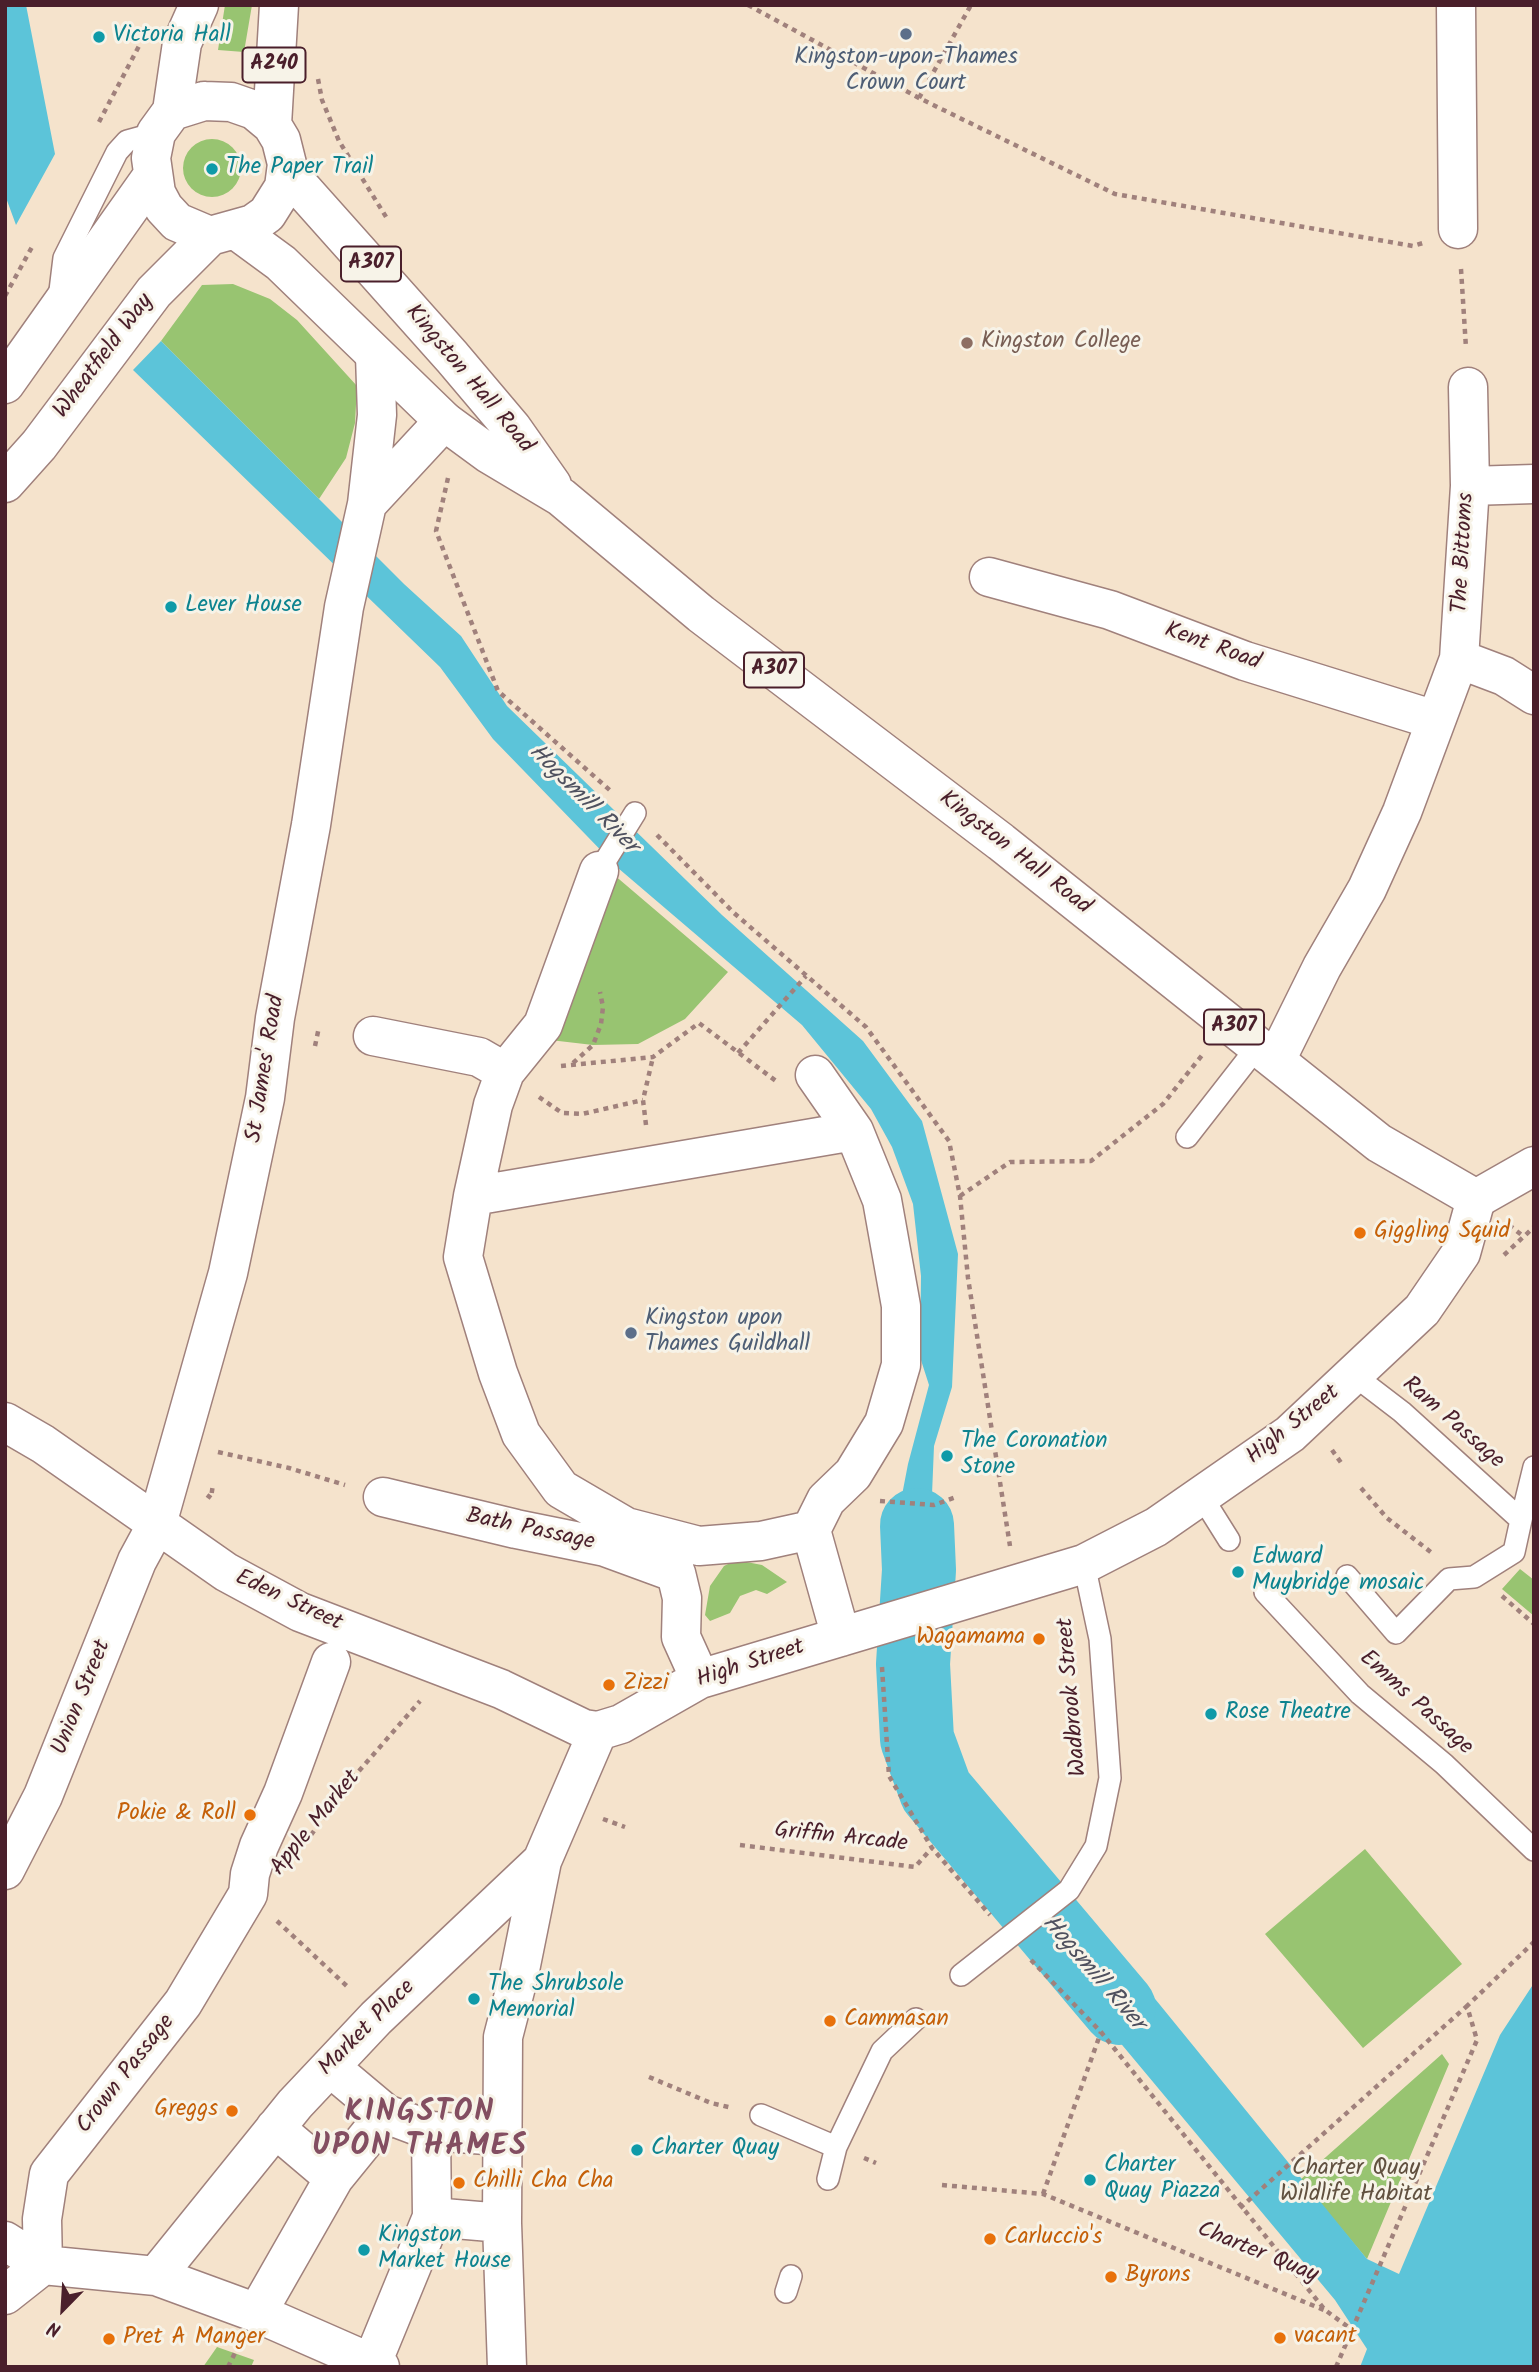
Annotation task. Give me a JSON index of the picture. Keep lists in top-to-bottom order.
{
  "streets": {
    "street": [
      "A240",
      "A307",
      "Wheatfield Way",
      "Kingston Hall Road",
      "The Bittoms",
      "Kent Road",
      "St James' Road",
      "High Street",
      "Bath Passage",
      "Eden Street",
      "Union Street",
      "Apple Market",
      "Market Place",
      "Crown Passage"
    ],
    "lane": ["Ram Passage", "Wadbrook Street", "Emms Passage"],
    "path": ["Griffin Arcade", "Charter Quay"]
  },
  "crossings": [
    ["A240", "Wheatfield Way"],
    ["A240", "Kingston Hall Road"],
    ["Wheatfield Way", "Kingston Hall Road"],
    ["Kingston Hall Road", "The Bittoms"],
    ["Kingston Hall Road", "St James' Road"],
    ["Kingston Hall Road", "High Street"],
    ["The Bittoms", "Kent Road"],
    ["St James' Road", "Eden Street"],
    ["St James' Road", "Union Street"],
    ["Ram Passage", "High Street"],
    ["High Street", "Bath Passage"],
    ["High Street", "Eden Street"],
    ["High Street", "Wadbrook Street"],
    ["High Street", "Market Place"],
    ["High Street", "Charter Quay"],
    ["Eden Street", "Union Street"],
    ["Eden Street", "Market Place"],
    ["Wadbrook Street", "Charter Quay"],
    ["Apple Market", "Crown Passage"],
    ["Griffin Arcade", "Charter Quay"]
  ],
  "districts": ["KINGSTON UPON THAMES"],
  "water": ["Hogsmill River"],
  "parks": ["Charter Quay Wildlife Habitat"],
  "places": [
    "Kingston-upon-Thames Crown Court",
    "Victoria Hall",
    "The Paper Trail",
    "Kingston College",
    "Lever House",
    "Giggling Squid",
    "Kingston upon Thames Guildhall",
    "The Coronation Stone",
    "Edward Muybridge mosaic",
    "Wagamama",
    "Zizzi",
    "Rose Theatre",
    "Pokie & Roll",
    "The Shrubsole Memorial",
    "Cammasan",
    "Greggs",
    "Charter Quay",
    "Charter Quay Piazza",
    "Chilli Cha Cha",
    "Carluccio's",
    "Kingston Market House",
    "Byrons",
    "vacant",
    "Pret A Manger"
  ],
  "north": "bottom left"
}
